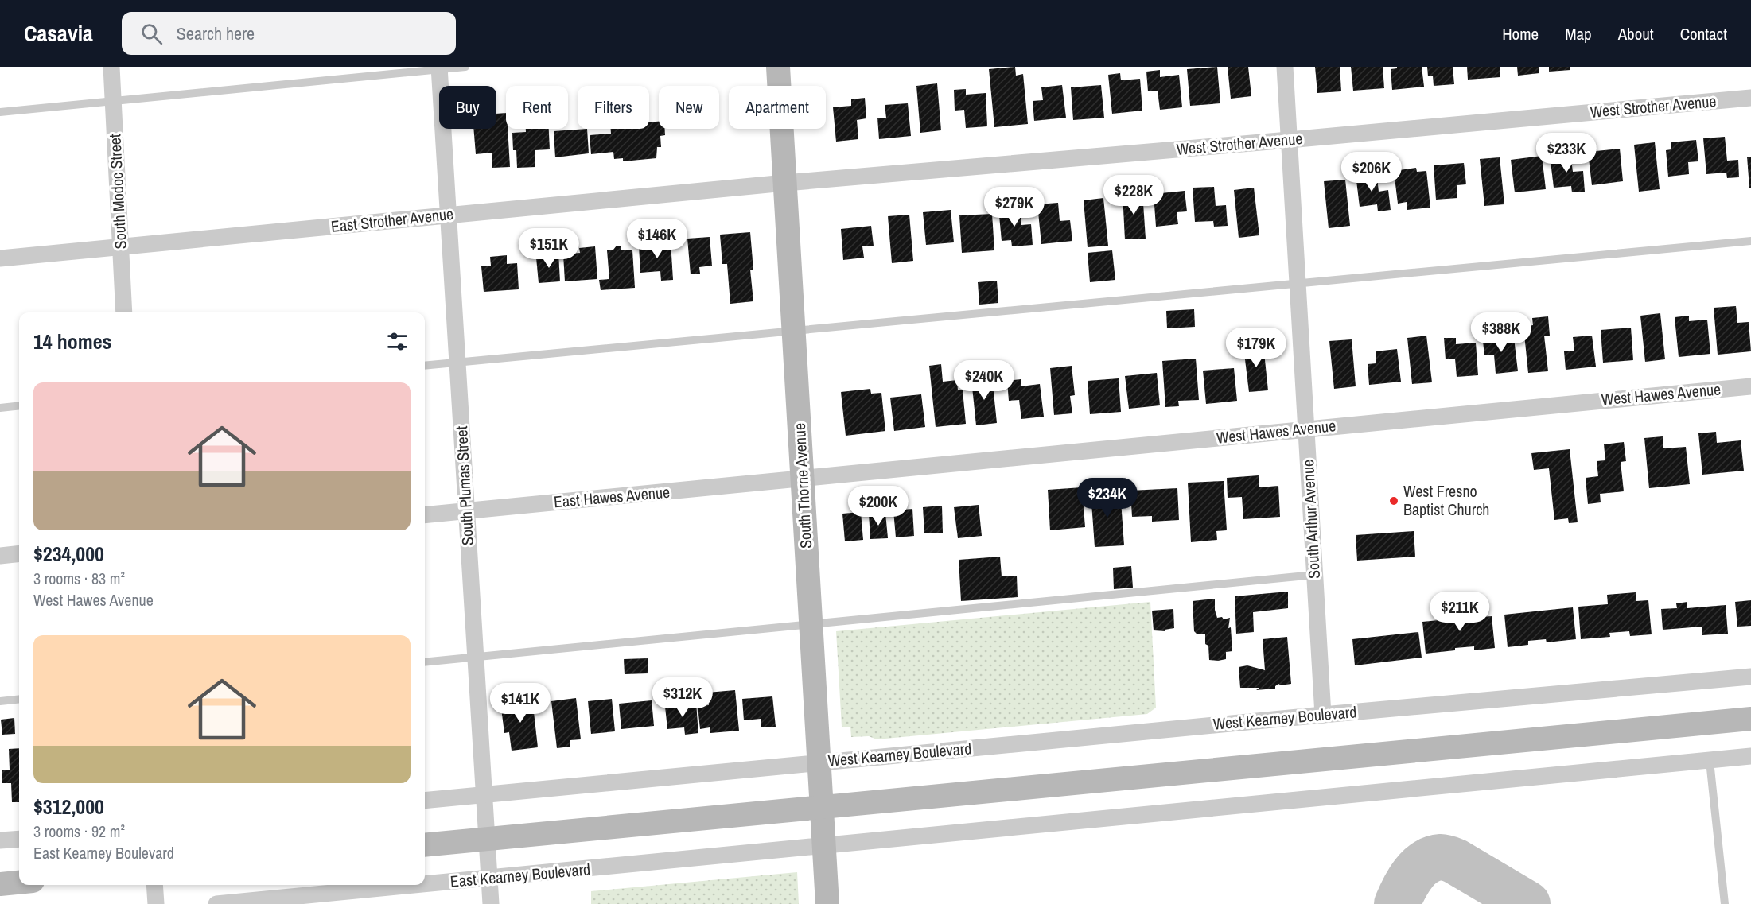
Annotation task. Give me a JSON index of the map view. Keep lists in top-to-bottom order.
{
  "streets": {
    "main road": ["South Thorne Avenue"],
    "street": [
      "West Strother Avenue",
      "South Modoc Street",
      "East Strother Avenue",
      "West Hawes Avenue",
      "South Plumas Street",
      "East Hawes Avenue",
      "South Arthur Avenue",
      "West Kearney Boulevard",
      "East Kearney Boulevard"
    ]
  },
  "crossings": [
    ["West Strother Avenue", "East Strother Avenue"],
    ["West Strother Avenue", "South Thorne Avenue"],
    ["West Strother Avenue", "South Arthur Avenue"],
    ["South Modoc Street", "East Strother Avenue"],
    ["East Strother Avenue", "South Plumas Street"],
    ["East Strother Avenue", "South Thorne Avenue"],
    ["West Hawes Avenue", "South Thorne Avenue"],
    ["West Hawes Avenue", "East Hawes Avenue"],
    ["West Hawes Avenue", "South Arthur Avenue"],
    ["South Plumas Street", "East Hawes Avenue"],
    ["South Plumas Street", "East Kearney Boulevard"],
    ["South Thorne Avenue", "East Hawes Avenue"],
    ["South Thorne Avenue", "West Kearney Boulevard"],
    ["South Thorne Avenue", "East Kearney Boulevard"],
    ["South Arthur Avenue", "West Kearney Boulevard"]
  ],
  "places": ["West Fresno Baptist Church"],
  "page": {
    "header": "Casavia",
    "search": "Search here",
    "nav": [
      "Home",
      "Map",
      "About",
      "Contact"
    ],
    "chip": [
      "Buy",
      "Rent",
      "Filters",
      "New",
      "Apartment"
    ],
    "price": [
      "$233K",
      "$206K",
      "$228K",
      "$279K",
      "$146K",
      "$151K",
      "$388K",
      "$179K",
      "$240K",
      "$234K",
      "$200K",
      "$211K",
      "$312K",
      "$141K"
    ],
    "heading": "14 homes",
    "list": [
      {
        "name": "$234,000",
        "note": "3 rooms · 83 m² · West Hawes Avenue"
      },
      {
        "name": "$312,000",
        "note": "3 rooms · 92 m² · East Kearney Boulevard"
      }
    ]
  }
}
